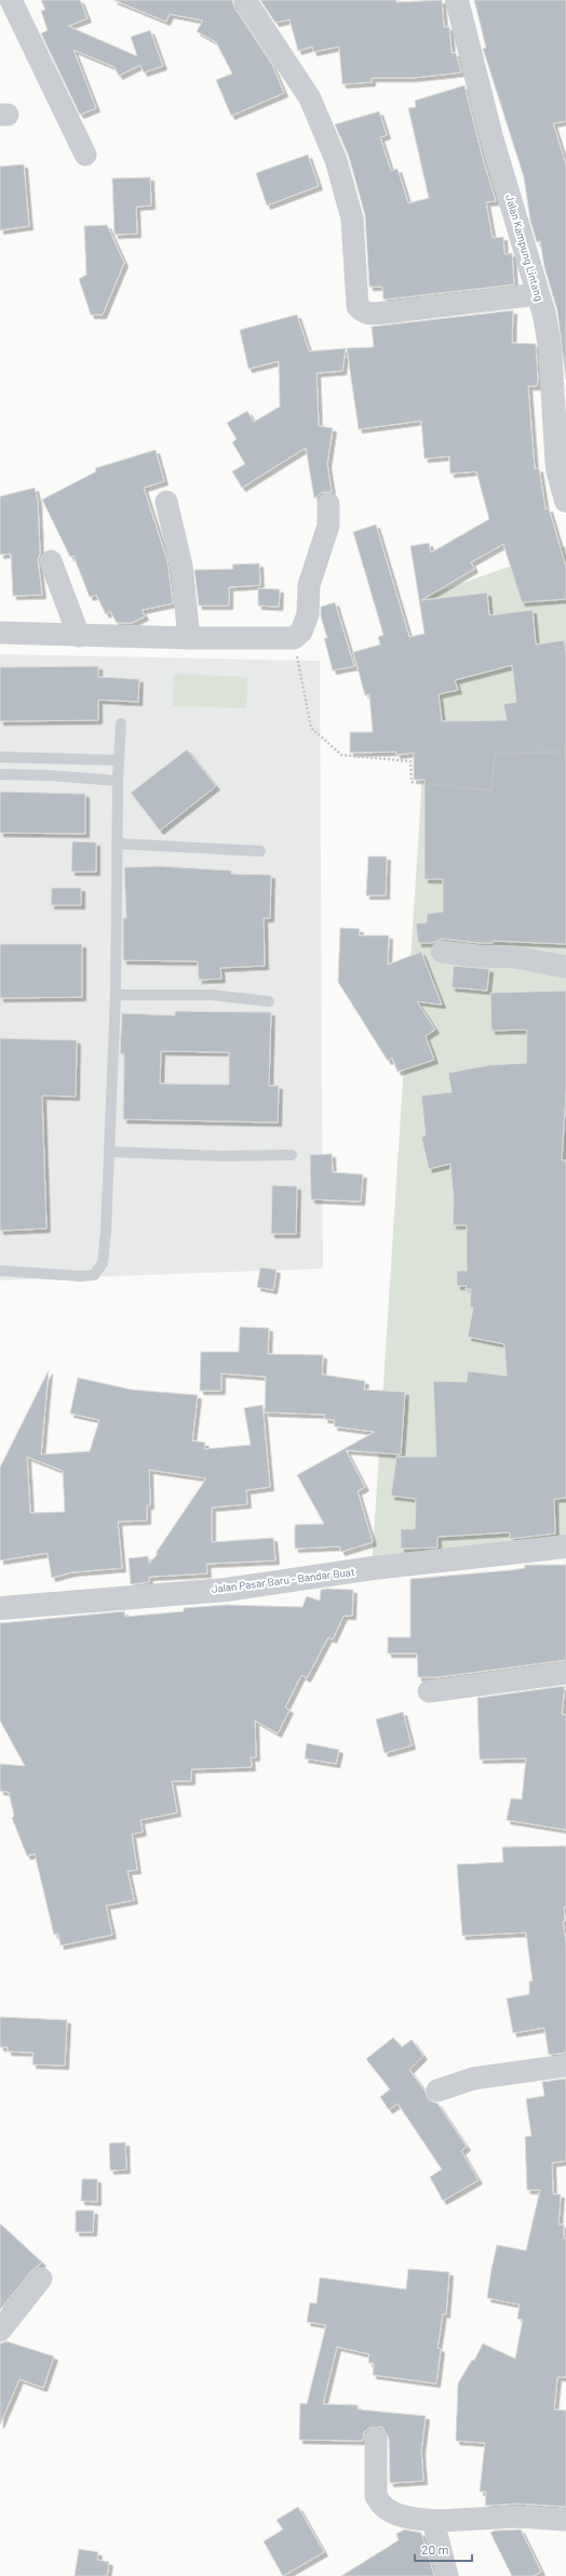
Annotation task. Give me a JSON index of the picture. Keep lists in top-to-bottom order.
{
  "streets": {
    "street": ["Jalan Kampung Lintang", "Jalan Pasar Baru - Bandar Buat"]
  },
  "scale_bar": "20 m"
}
